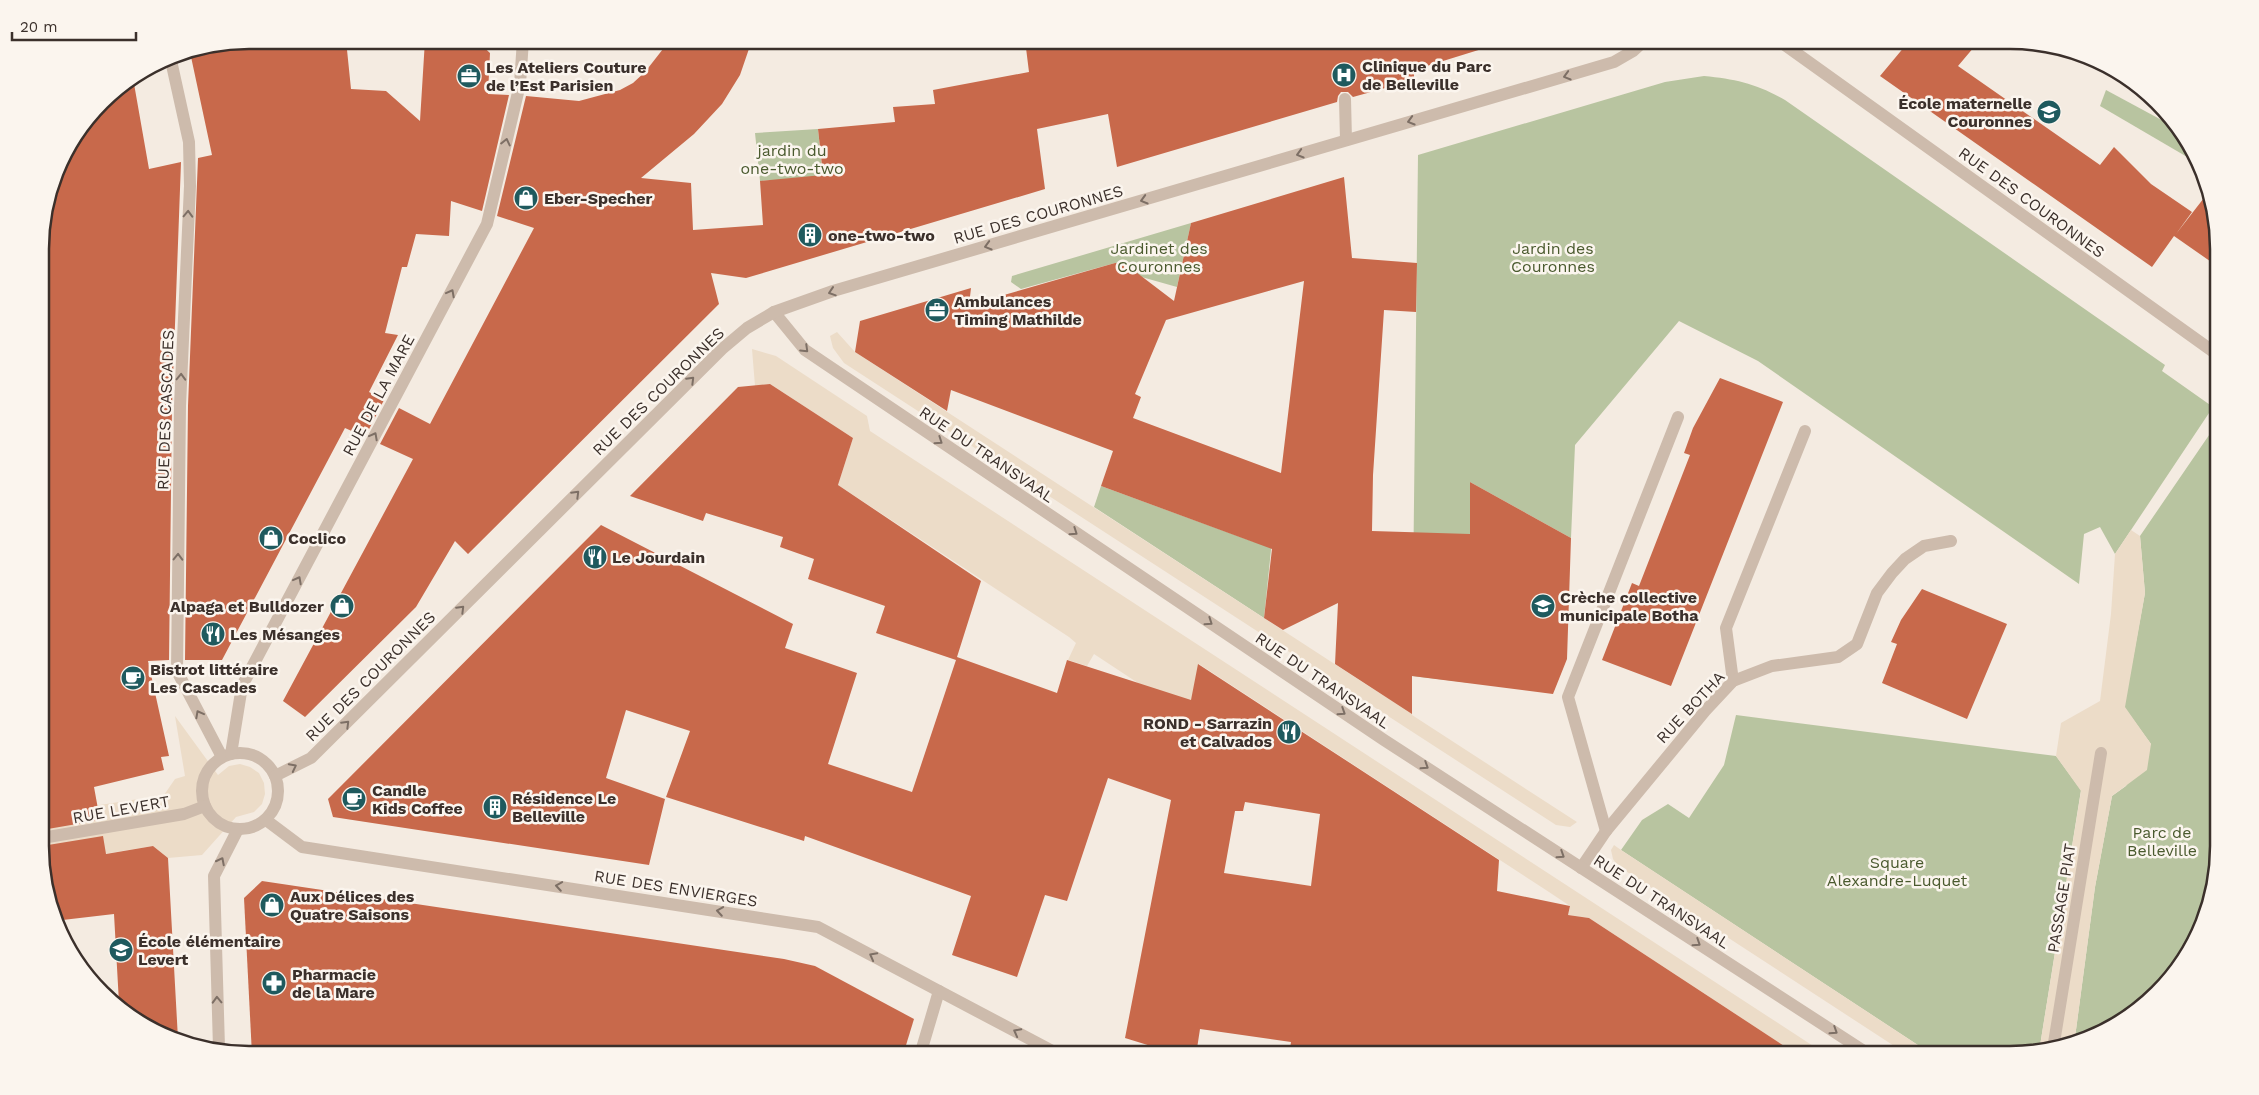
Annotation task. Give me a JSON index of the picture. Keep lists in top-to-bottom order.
{
  "streets": {
    "street": [
      "RUE DES COURONNES",
      "RUE DE LA MARE",
      "RUE DES CASCADES",
      "RUE DU TRANSVAAL",
      "RUE BOTHA",
      "RUE LEVERT",
      "RUE DES ENVIERGES",
      "PASSAGE PIAT"
    ]
  },
  "crossings": [
    ["RUE DES COURONNES", "RUE DE LA MARE"],
    ["RUE DES COURONNES", "RUE DES CASCADES"],
    ["RUE DES COURONNES", "RUE DU TRANSVAAL"],
    ["RUE DES COURONNES", "RUE LEVERT"],
    ["RUE DES COURONNES", "RUE DES ENVIERGES"],
    ["RUE DE LA MARE", "RUE DES CASCADES"],
    ["RUE DE LA MARE", "RUE LEVERT"],
    ["RUE DE LA MARE", "RUE DES ENVIERGES"],
    ["RUE DES CASCADES", "RUE LEVERT"],
    ["RUE DES CASCADES", "RUE DES ENVIERGES"],
    ["RUE DU TRANSVAAL", "RUE BOTHA"],
    ["RUE LEVERT", "RUE DES ENVIERGES"]
  ],
  "one_way": [
    "RUE DE LA MARE",
    "RUE DES CASCADES",
    "RUE DU TRANSVAAL",
    "RUE DES ENVIERGES"
  ],
  "parks": [
    "jardin du one-two-two",
    "Jardinet des Couronnes",
    "Jardin des Couronnes",
    "Parc de Belleville",
    "Square Alexandre-Luquet"
  ],
  "places": {
    "hospital": ["Clinique du Parc de Belleville"],
    "office": ["Les Ateliers Couture de l’Est Parisien", "Ambulances Timing Mathilde"],
    "school or university": ["École maternelle Couronnes", "Crèche collective municipale Botha", "École élémentaire Levert"],
    "shop": [
      "Eber-Specher",
      "Coclico",
      "Alpaga et Bulldozer",
      "Aux Délices des Quatre Saisons"
    ],
    "building": ["one-two-two", "Résidence Le Belleville"],
    "restaurant": ["Le Jourdain", "Les Mésanges", "ROND - Sarrazin et Calvados"],
    "cafe": ["Bistrot littéraire Les Cascades", "Candle Kids Coffee"],
    "pharmacy": ["Pharmacie de la Mare"]
  },
  "scale_bar": "20 m"
}
